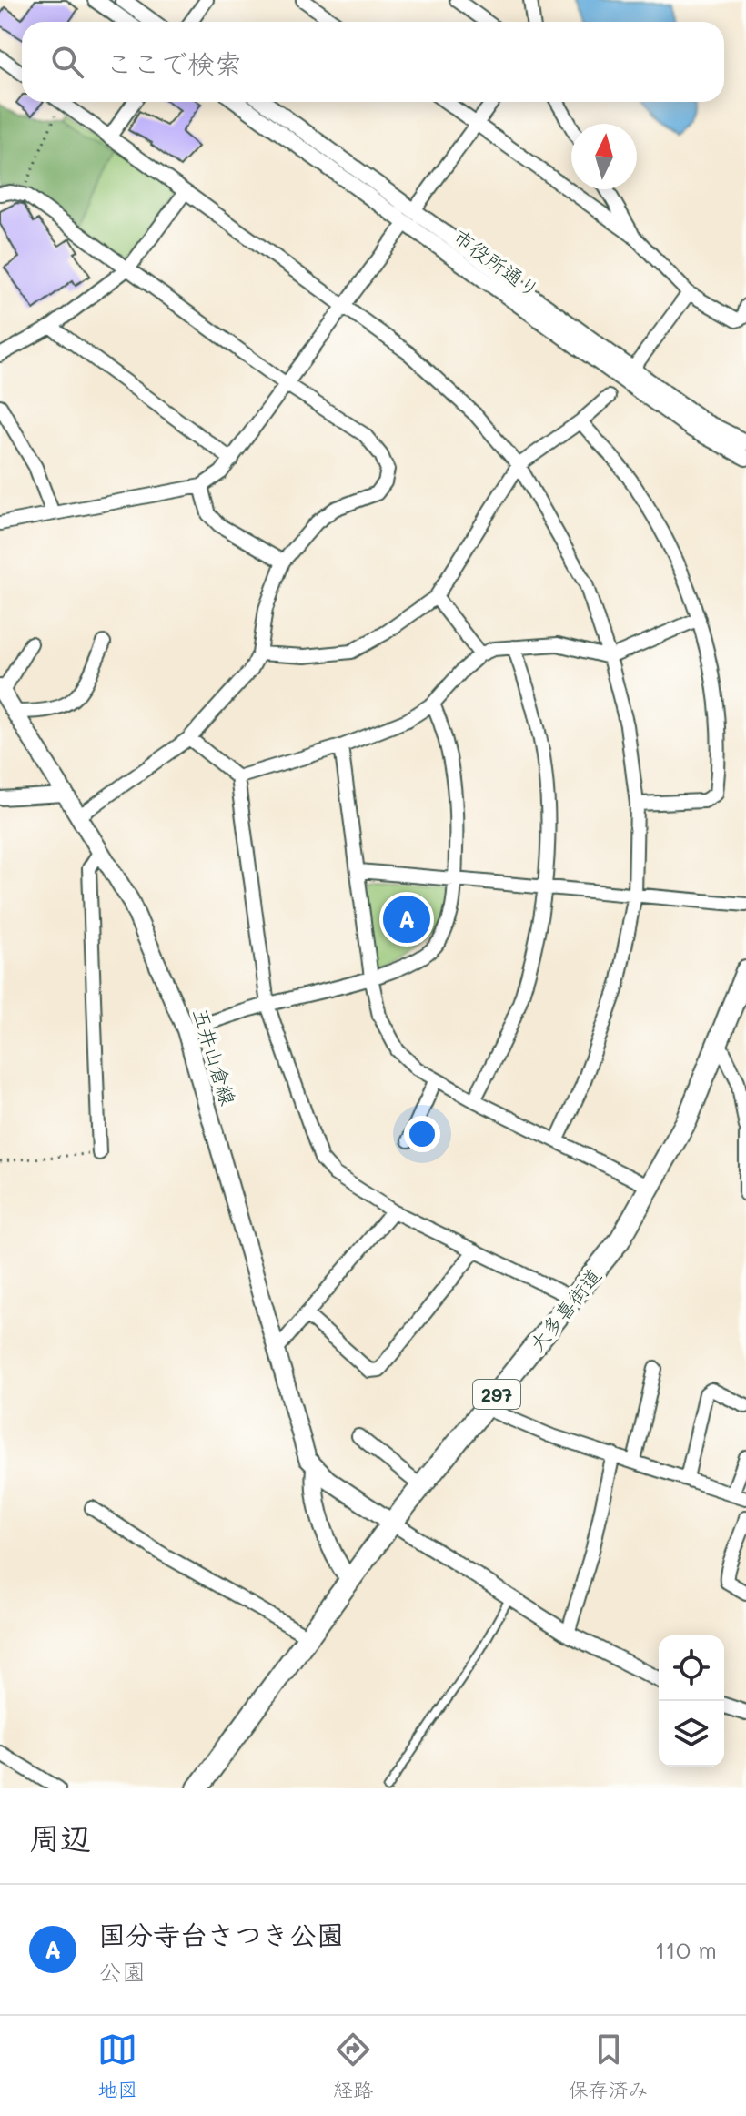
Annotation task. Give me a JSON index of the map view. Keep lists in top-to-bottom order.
{
  "streets": {
    "highway": ["大多喜街道", "297"],
    "main road": ["五井山倉線"],
    "street": ["市役所通り"]
  },
  "crossings": [
    ["五井山倉線", "大多喜街道"]
  ],
  "north": "top",
  "page": {
    "search": "ここで検索",
    "pins": "A",
    "heading": "周辺",
    "list": [
      {
        "mark": "A",
        "name": "国分寺台さつき公園",
        "note": "公園",
        "value": "110 m"
      }
    ],
    "nav": ["地図", "経路", "保存済み"]
  }
}
